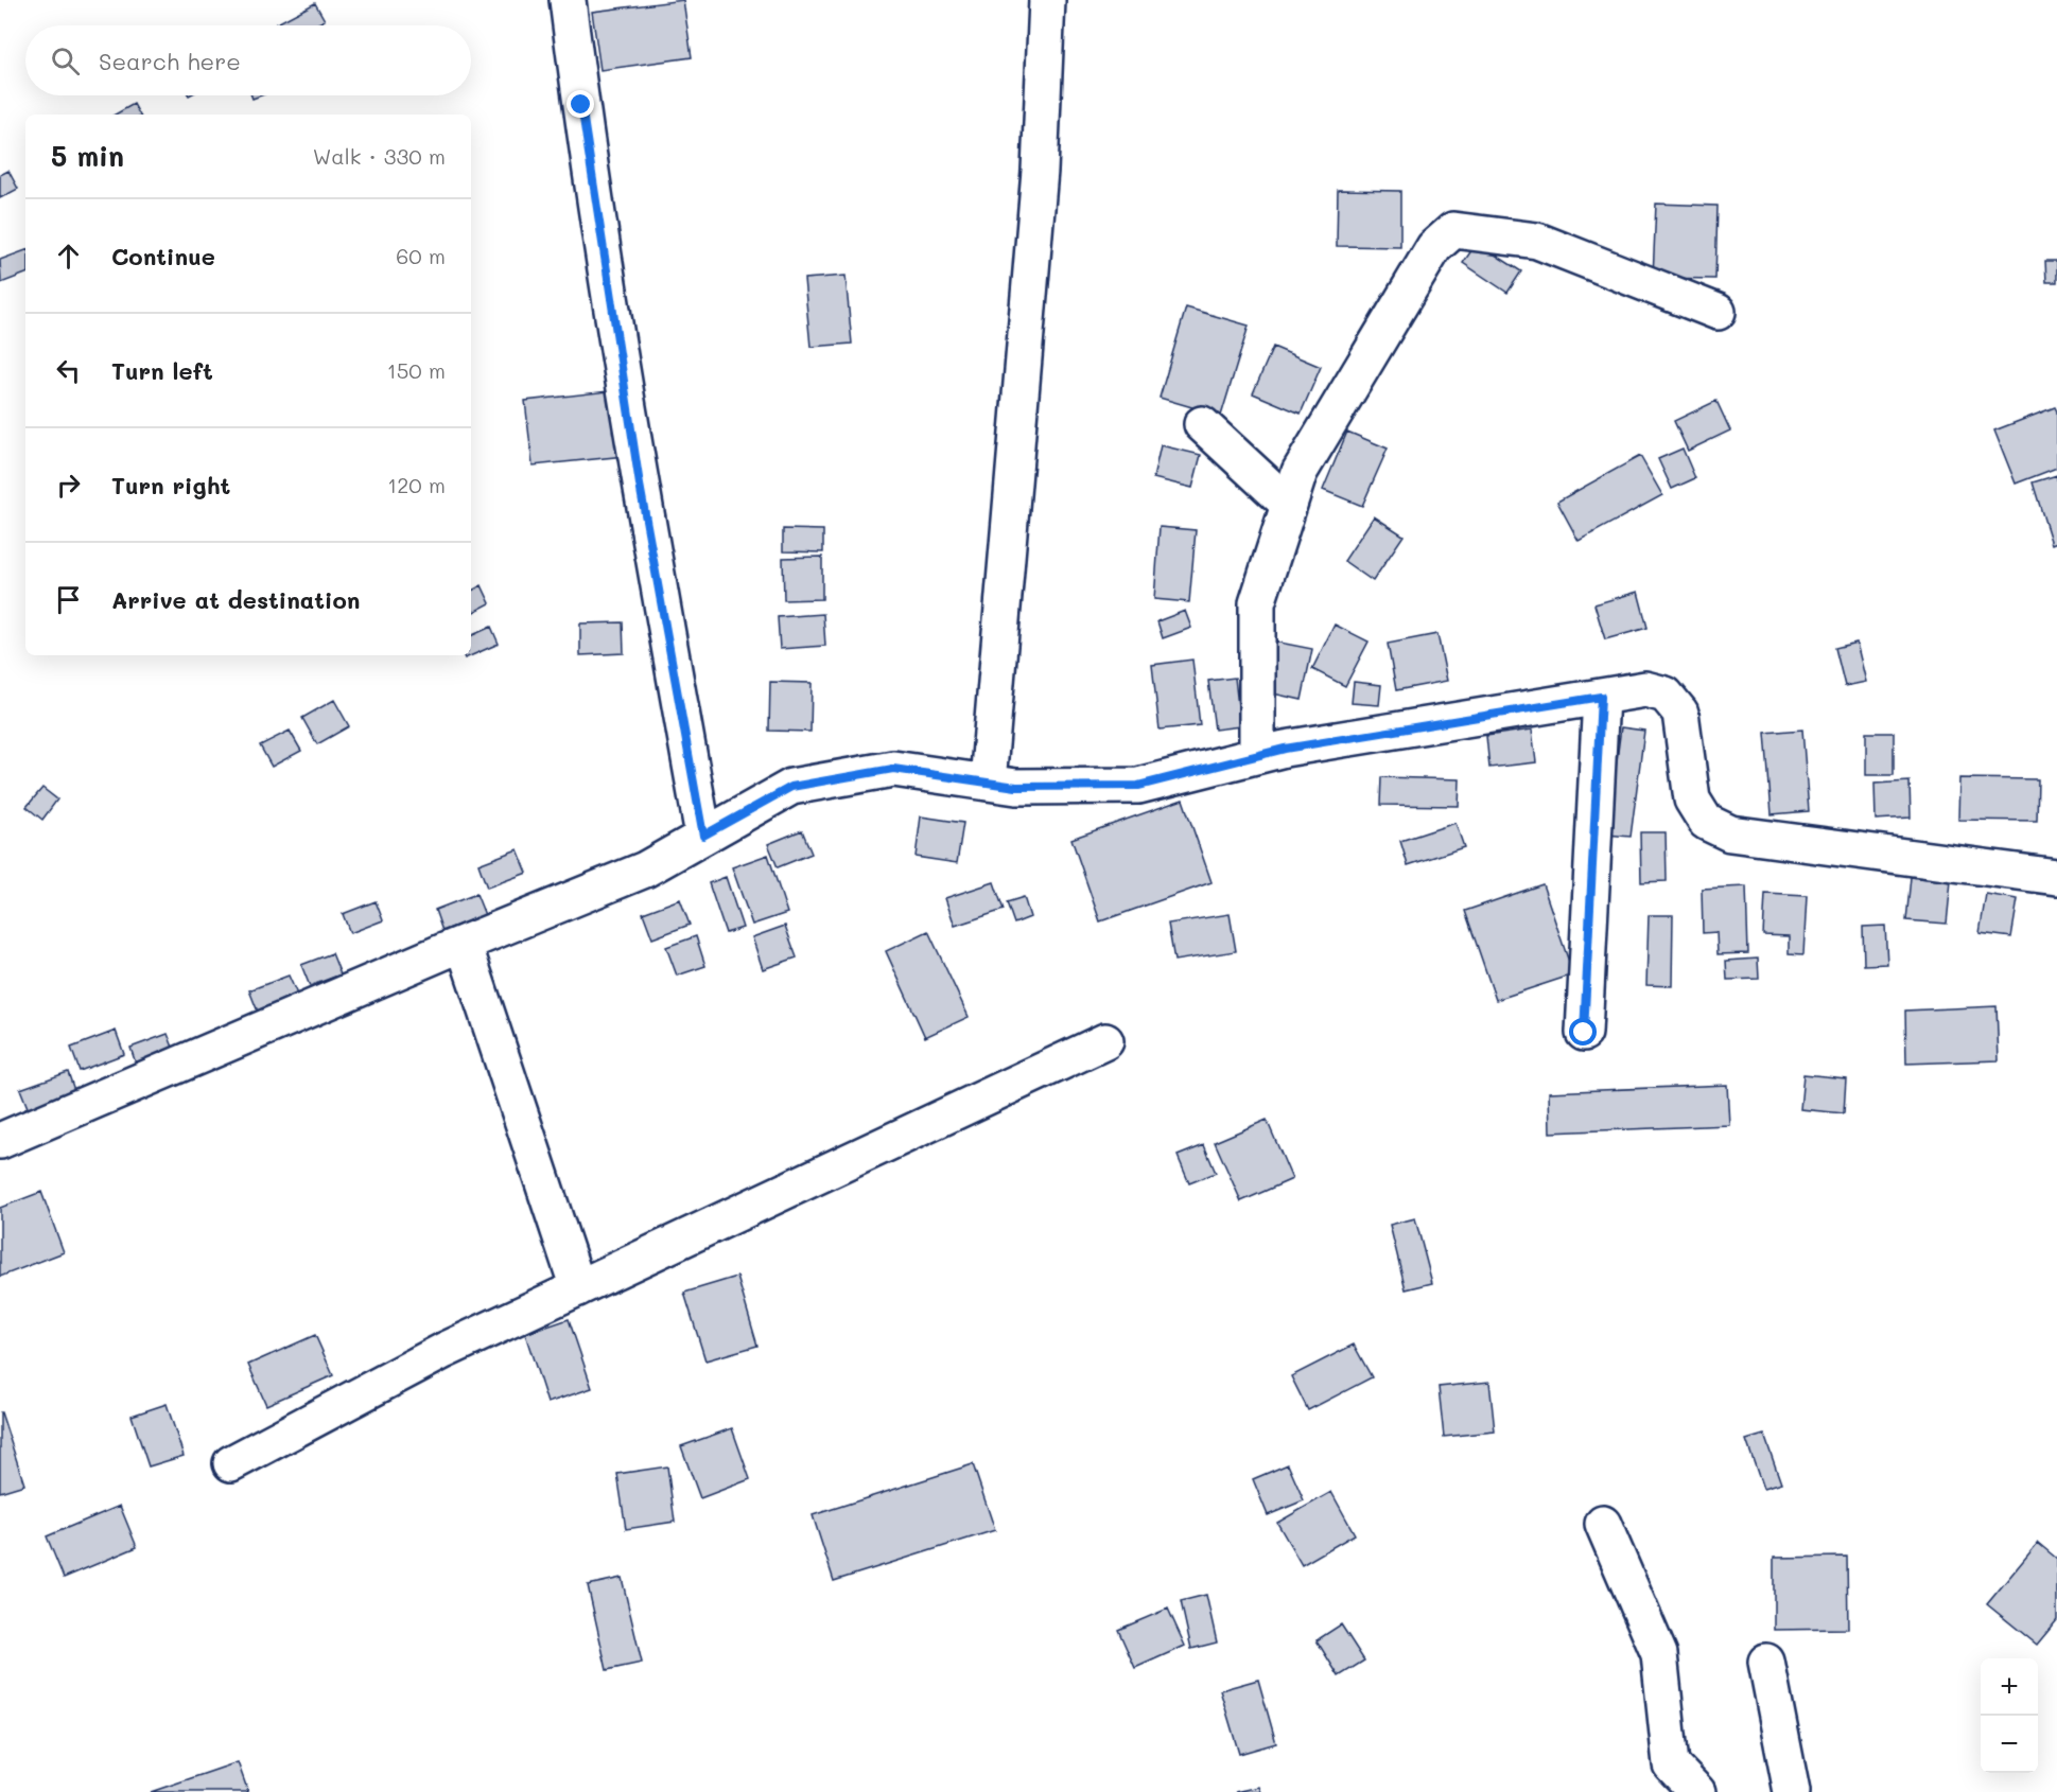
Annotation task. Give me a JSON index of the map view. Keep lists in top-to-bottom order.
{
  "page": {
    "search": "Search here",
    "heading": ["5 min", "Walk · 330 m"],
    "list": [
      ["Continue", "60 m"],
      ["Turn left", "150 m"],
      ["Turn right", "120 m"],
      "Arrive at destination"
    ],
    "map_buttons": ["+", "−"]
  }
}
